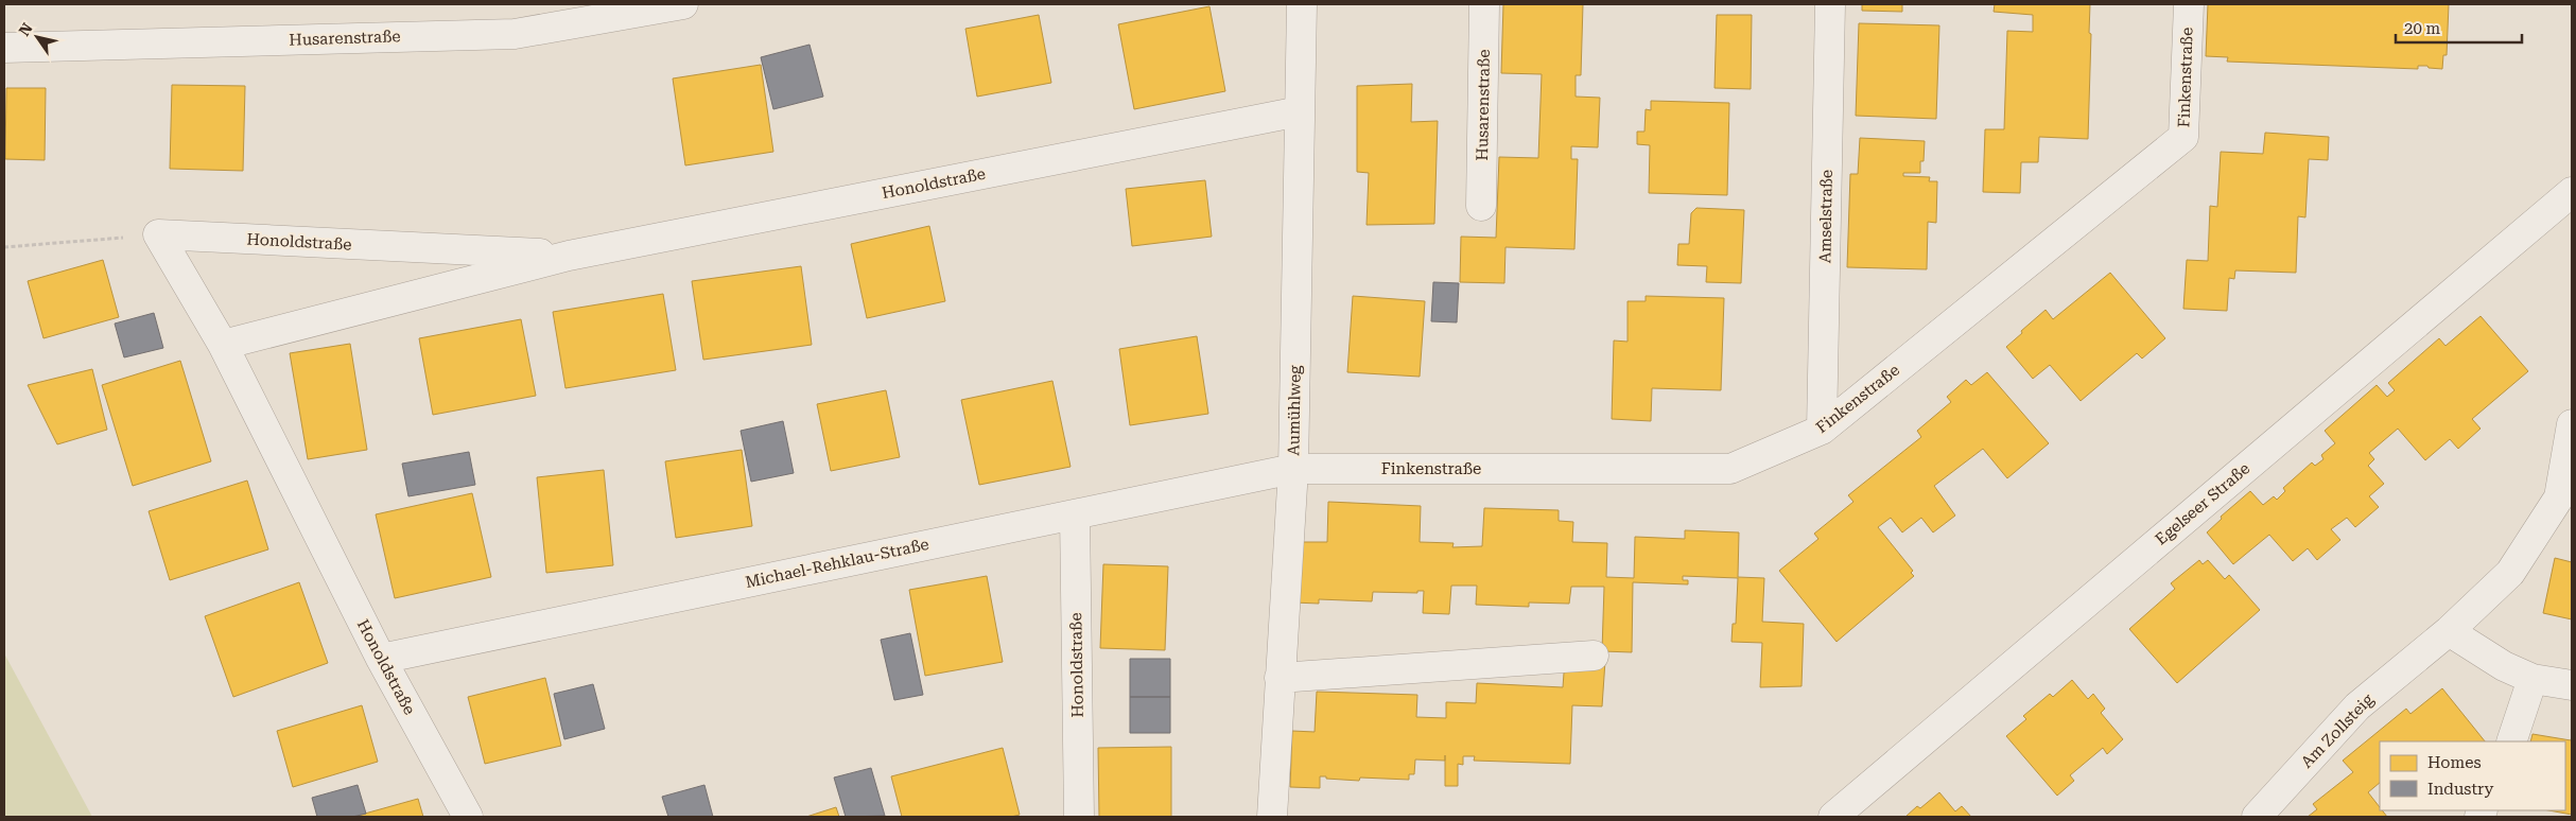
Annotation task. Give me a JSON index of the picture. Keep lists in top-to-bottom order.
{
  "streets": {
    "street": [
      "Husarenstraße",
      "Finkenstraße",
      "Honoldstraße",
      "Amselstraße",
      "Aumühlweg",
      "Egelseer Straße",
      "Michael-Rehklau-Straße",
      "Am Zollsteig"
    ]
  },
  "crossings": [
    ["Finkenstraße", "Amselstraße"],
    ["Finkenstraße", "Aumühlweg"],
    ["Finkenstraße", "Michael-Rehklau-Straße"],
    ["Honoldstraße", "Aumühlweg"],
    ["Honoldstraße", "Michael-Rehklau-Straße"],
    ["Aumühlweg", "Michael-Rehklau-Straße"]
  ],
  "legend": ["Homes", "Industry"],
  "scale_bar": "20 m",
  "north": "top left"
}
